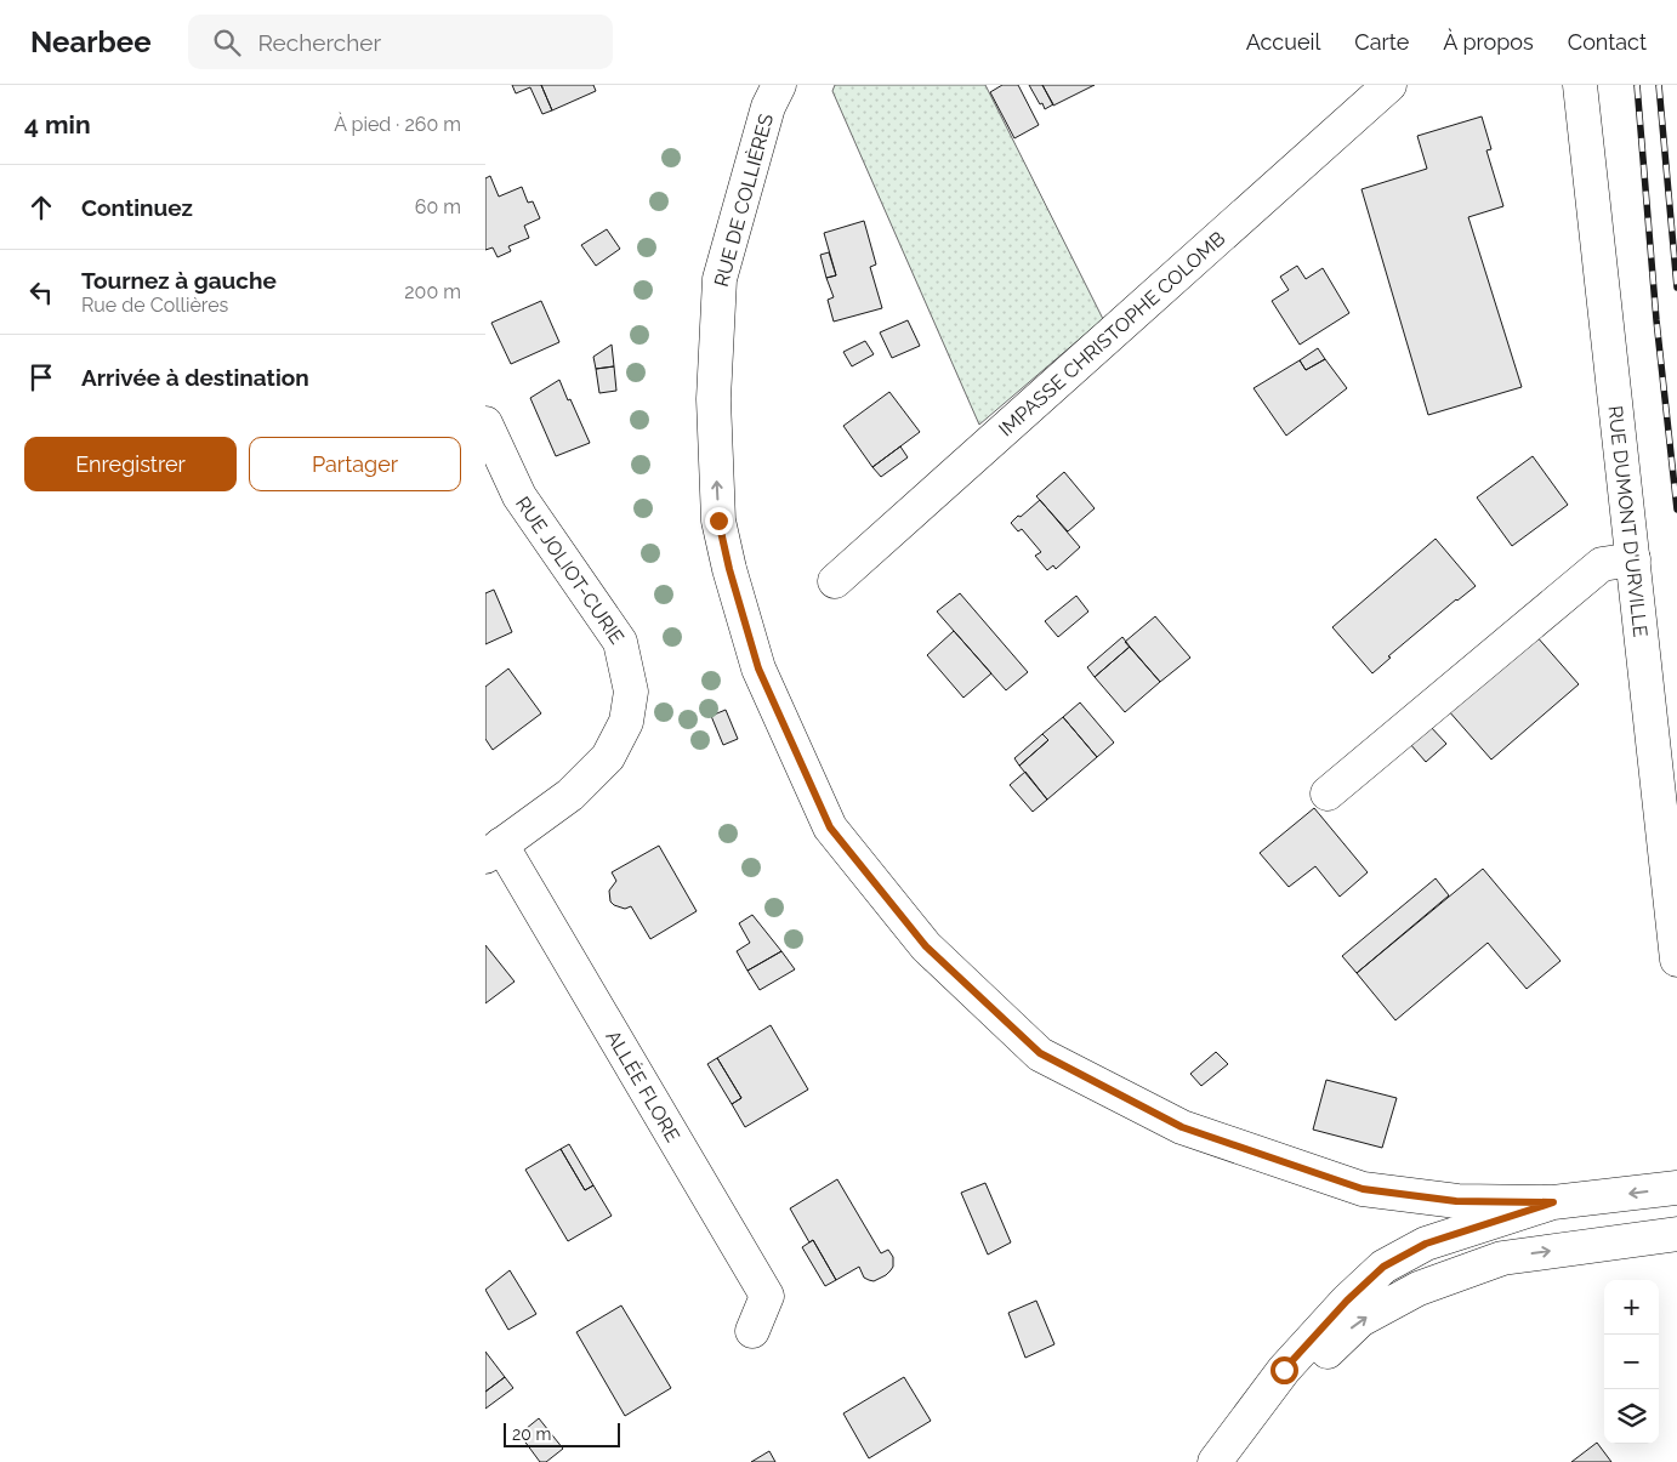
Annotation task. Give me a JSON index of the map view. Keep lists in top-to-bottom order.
{
  "streets": {
    "main road": [
      "RUE DE COLLIÈRES",
      "IMPASSE CHRISTOPHE COLOMB",
      "RUE DUMONT D'URVILLE",
      "RUE JOLIOT-CURIE",
      "ALLÉE FLORE"
    ]
  },
  "crossings": [
    ["RUE JOLIOT-CURIE", "ALLÉE FLORE"]
  ],
  "one_way": ["RUE DE COLLIÈRES"],
  "scale_bar": "20 m",
  "page": {
    "header": "Nearbee",
    "search": "Rechercher",
    "nav": [
      "Accueil",
      "Carte",
      "À propos",
      "Contact"
    ],
    "heading": ["4 min", "À pied · 260 m"],
    "list": [
      ["Continuez", "60 m"],
      ["Tournez à gauche", "Rue de Collières", "200 m"],
      "Arrivée à destination"
    ],
    "buttons": ["Enregistrer", "Partager"],
    "map_buttons": ["+", "−"],
    "scale": "20 m"
  }
}
